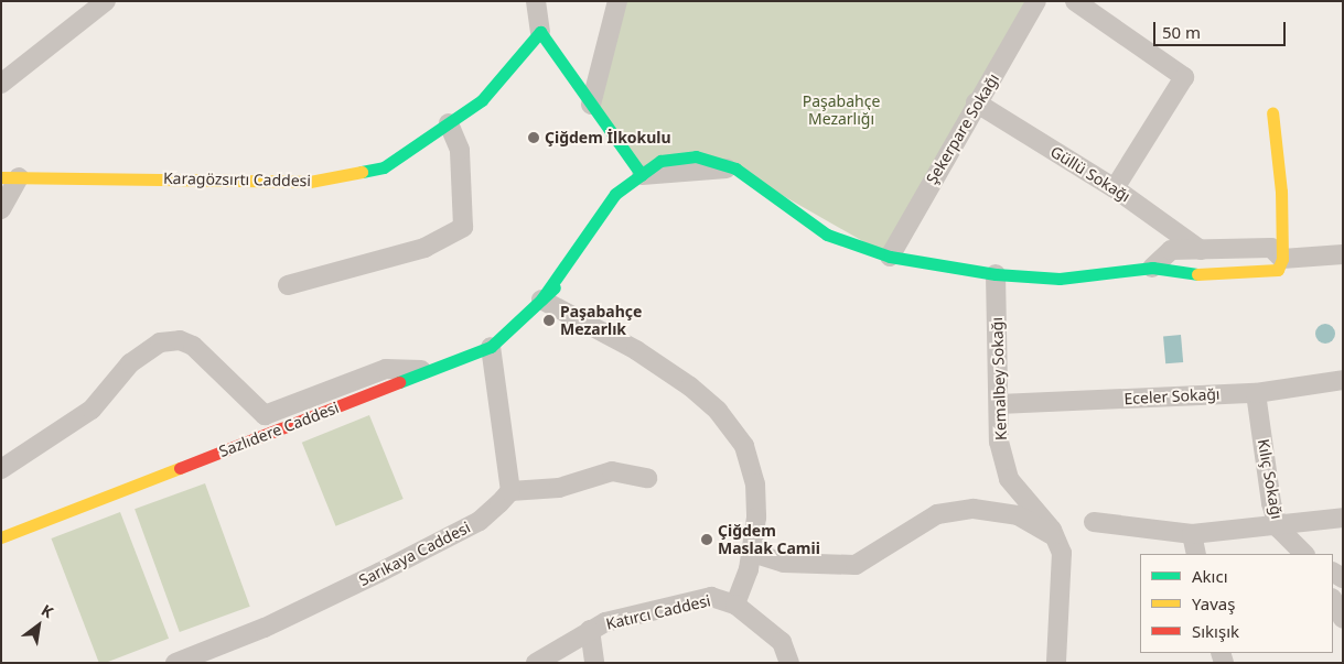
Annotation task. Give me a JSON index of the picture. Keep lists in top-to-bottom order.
{
  "streets": {
    "street": [
      "Şekerpare Sokağı",
      "Güllü Sokağı",
      "Karagözsırtı Caddesi",
      "Kemalbey Sokağı",
      "Eceler Sokağı",
      "Sazlıdere Caddesi",
      "Kılıç Sokağı",
      "Sarıkaya Caddesi",
      "Katırcı Caddesi"
    ]
  },
  "crossings": [
    ["Şekerpare Sokağı", "Güllü Sokağı"],
    ["Kemalbey Sokağı", "Eceler Sokağı"],
    ["Eceler Sokağı", "Kılıç Sokağı"]
  ],
  "parks": ["Paşabahçe Mezarlığı"],
  "places": ["Çiğdem İlkokulu", "Paşabahçe Mezarlık", "Çiğdem Maslak Camii"],
  "legend": ["Akıcı", "Yavaş", "Sıkışık"],
  "scale_bar": "50 m",
  "north": "top right"
}
